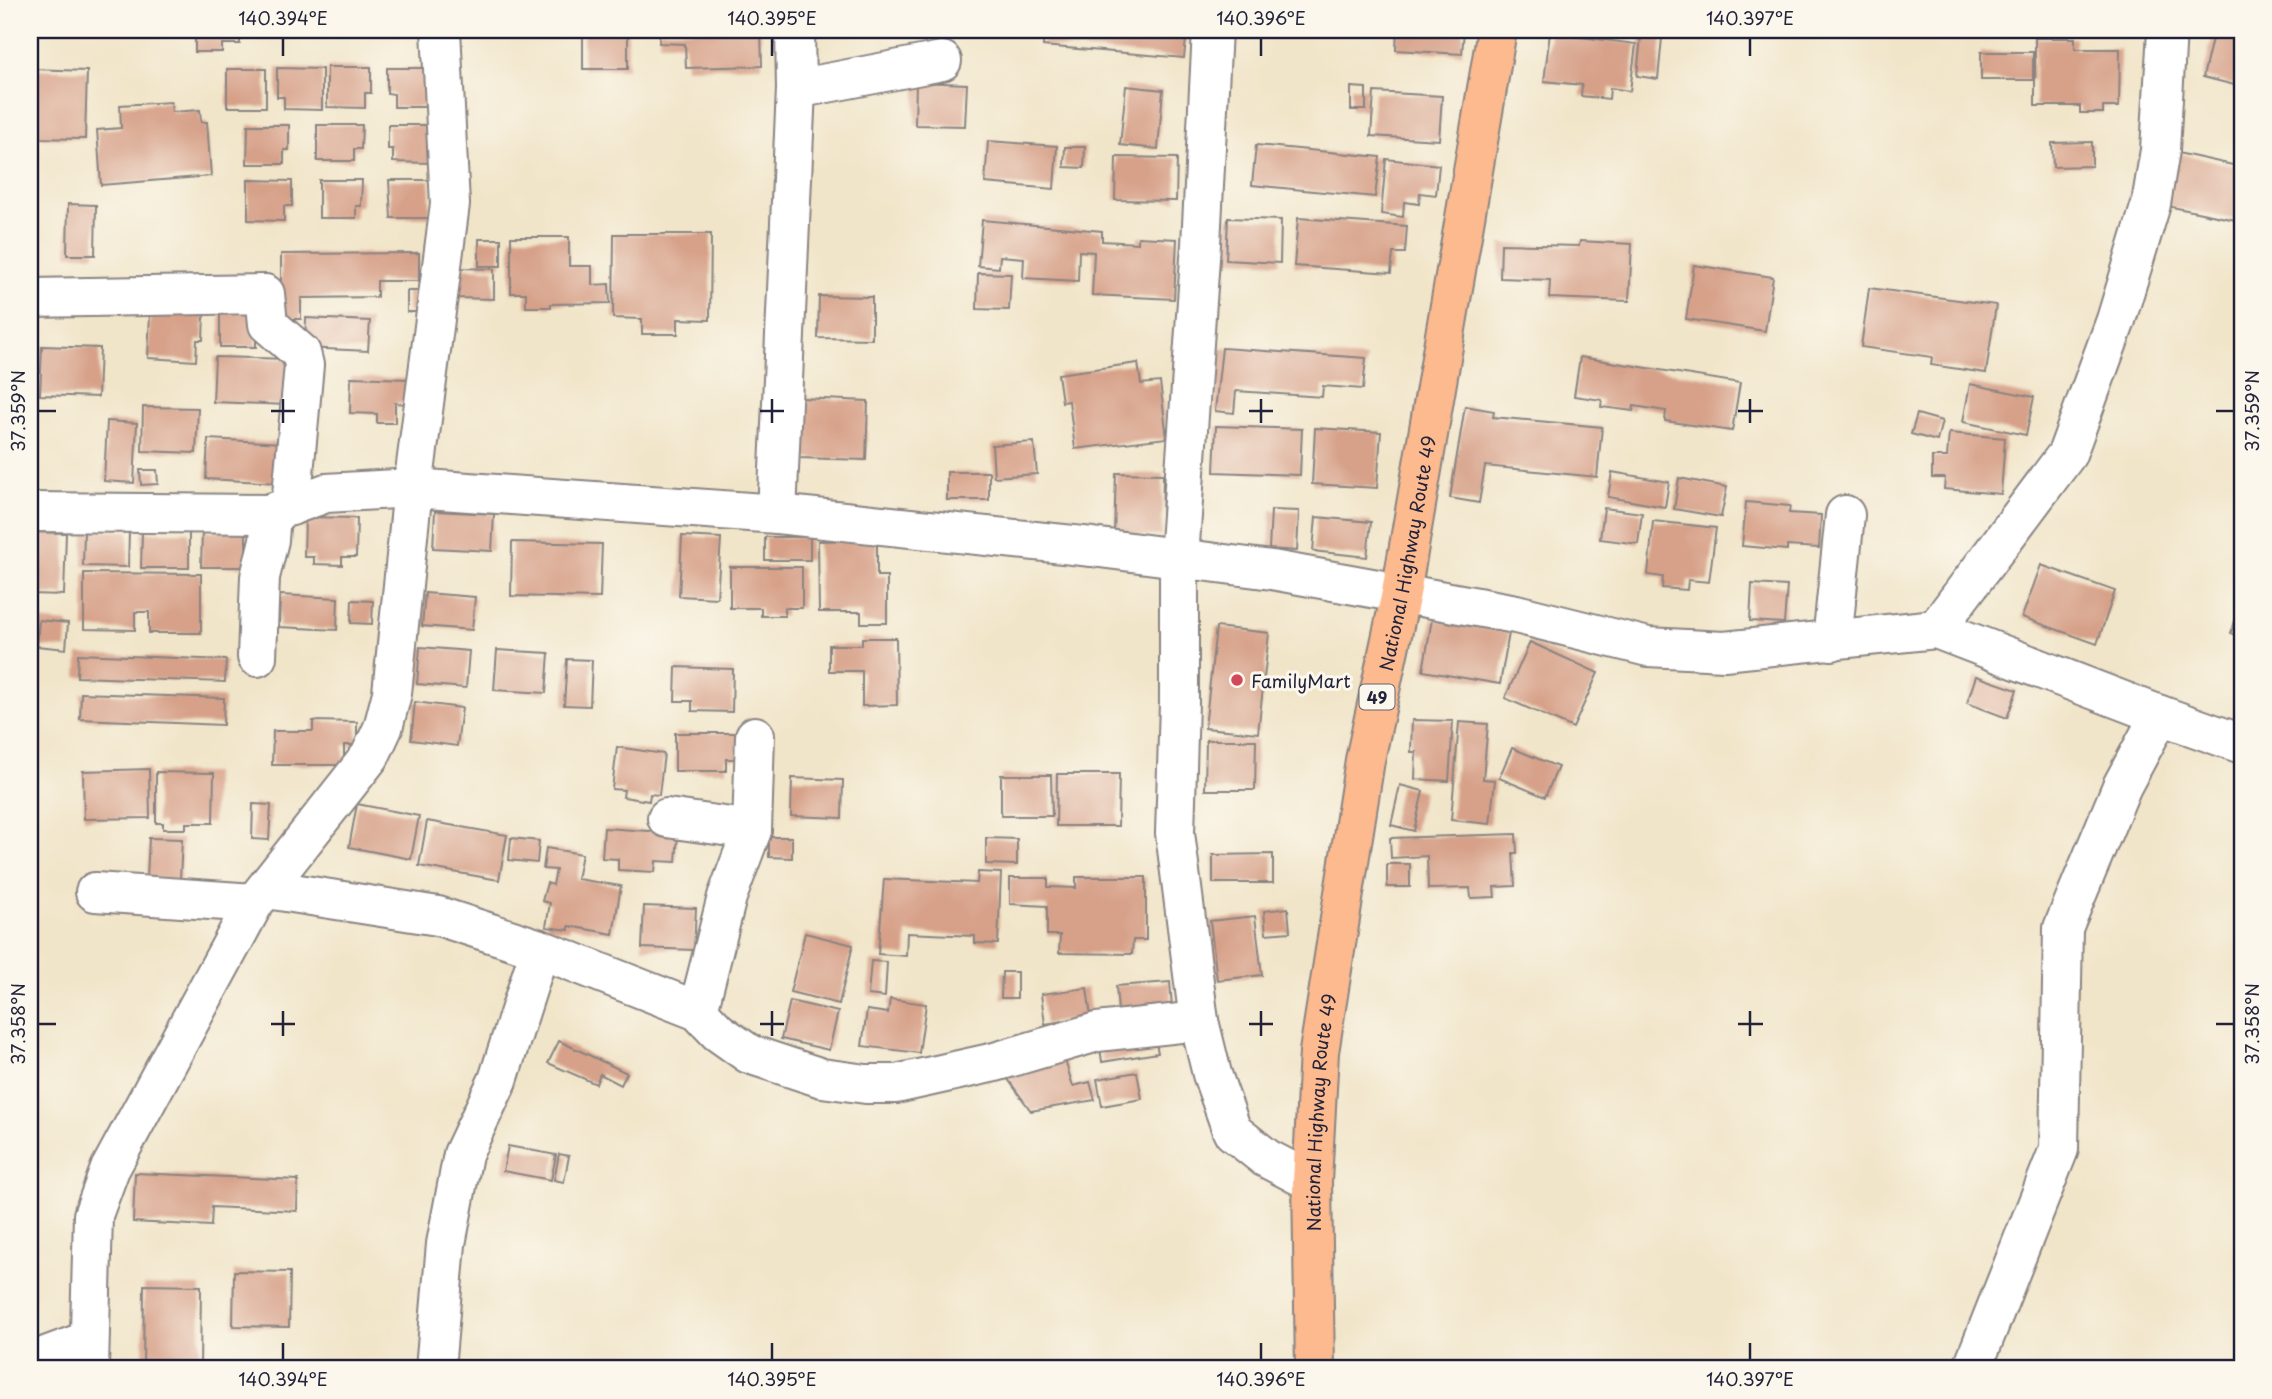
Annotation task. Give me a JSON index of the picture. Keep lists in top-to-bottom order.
{
  "streets": {
    "highway": ["National Highway Route 49", "49"]
  },
  "places": ["FamilyMart"],
  "coordinates": [
    "140.394°E",
    "140.395°E",
    "140.396°E",
    "140.397°E",
    "37.359°N",
    "37.358°N"
  ]
}
